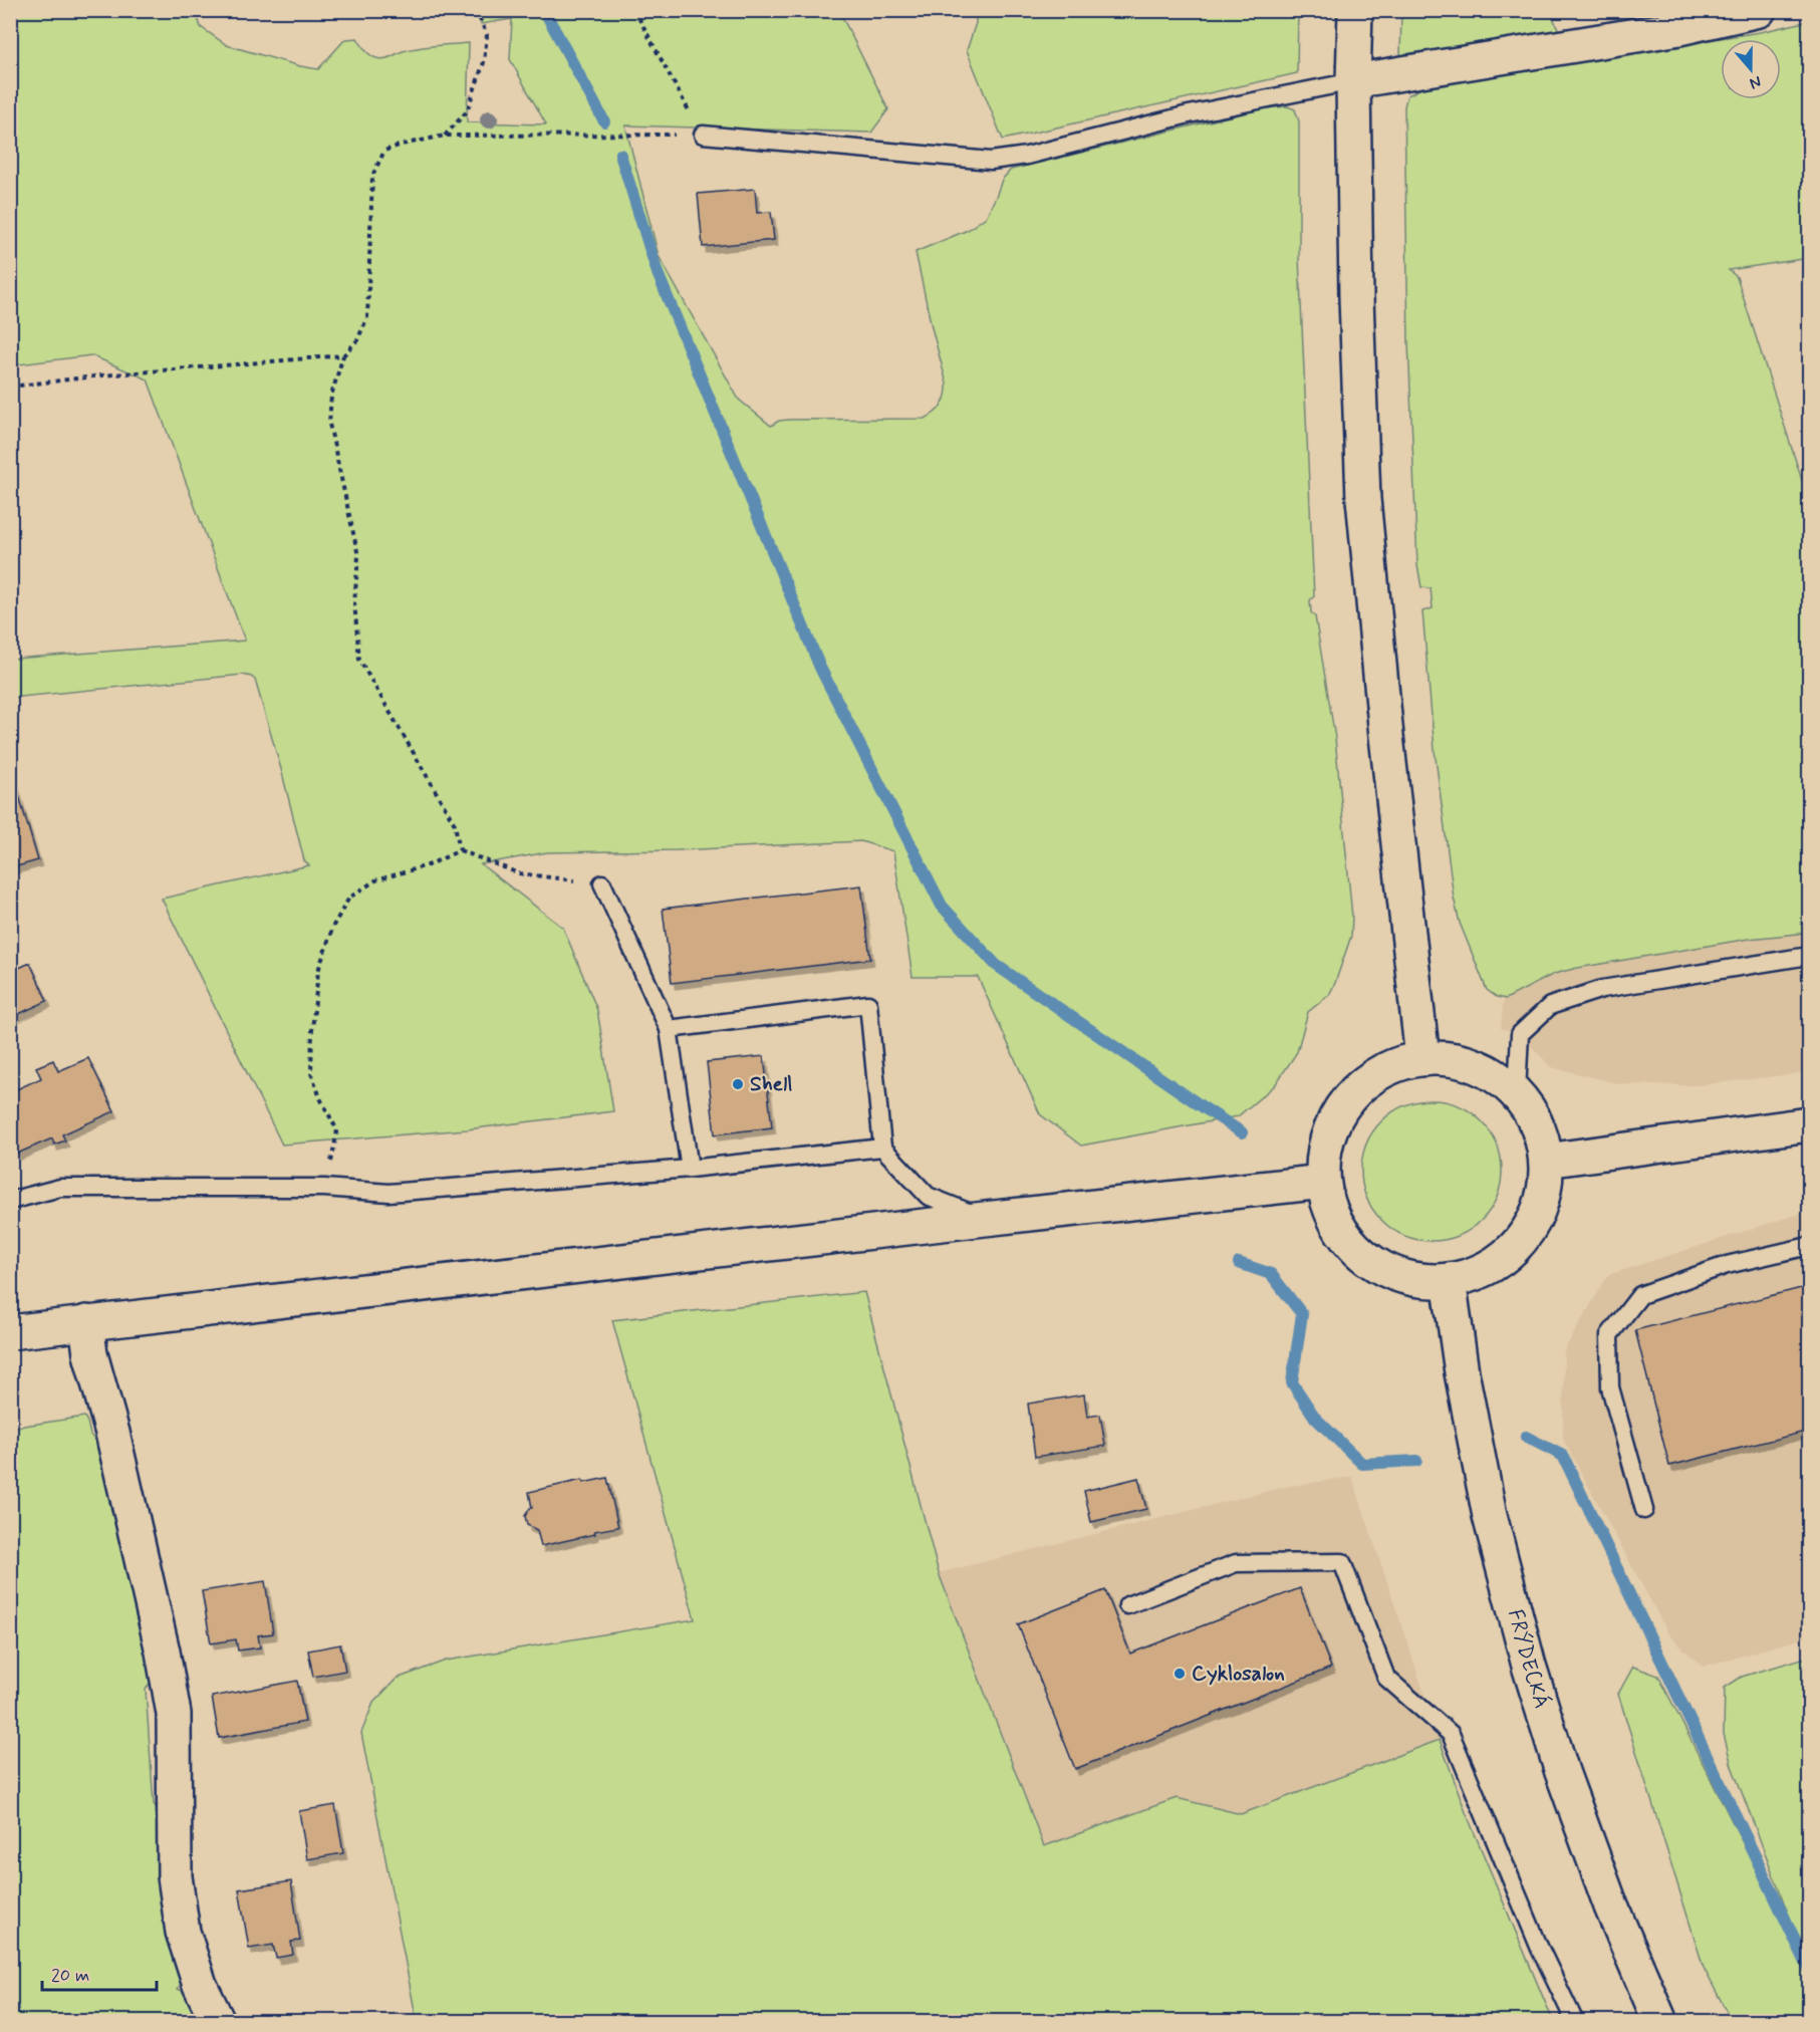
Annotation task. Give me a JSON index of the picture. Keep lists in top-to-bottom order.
{
  "streets": {
    "main road": ["FRÝDECKÁ"]
  },
  "places": ["Shell", "Cyklosalon"],
  "scale_bar": "20 m",
  "north": "bottom"
}
